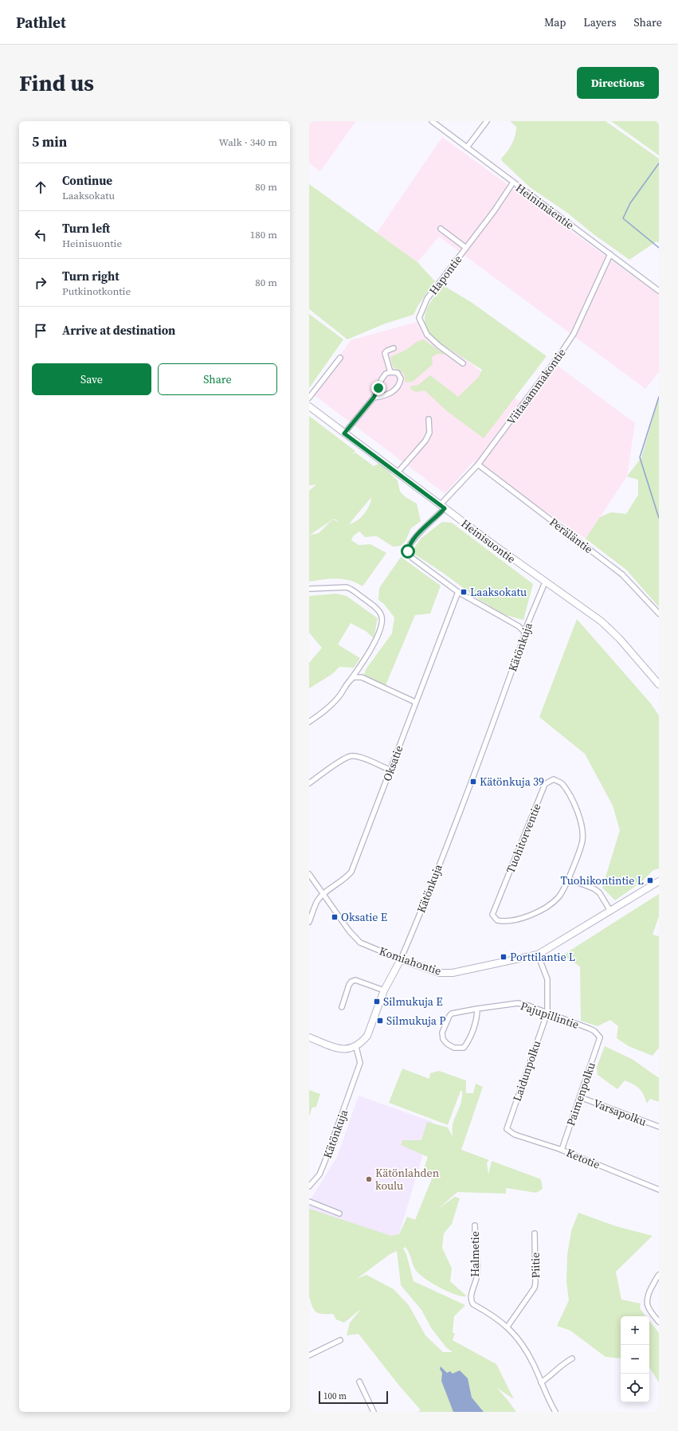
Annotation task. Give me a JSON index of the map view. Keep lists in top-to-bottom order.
{
  "streets": {
    "street": [
      "Heinimäentie",
      "Hapontie",
      "Viitasammakontie",
      "Peräläntie",
      "Heinisuontie",
      "Kätönkuja",
      "Oksatie",
      "Tuohitorventie",
      "Komiahontie",
      "Pajupillintie",
      "Laidunpolku",
      "Paimenpolku",
      "Varsapolku",
      "Ketotie",
      "Halmetie",
      "Piitie"
    ]
  },
  "crossings": [
    ["Heinimäentie", "Hapontie"],
    ["Heinimäentie", "Viitasammakontie"],
    ["Viitasammakontie", "Peräläntie"],
    ["Viitasammakontie", "Heinisuontie"],
    ["Heinisuontie", "Kätönkuja"],
    ["Kätönkuja", "Komiahontie"],
    ["Oksatie", "Komiahontie"],
    ["Komiahontie", "Laidunpolku"],
    ["Pajupillintie", "Laidunpolku"],
    ["Pajupillintie", "Paimenpolku"],
    ["Laidunpolku", "Ketotie"],
    ["Paimenpolku", "Varsapolku"],
    ["Paimenpolku", "Ketotie"],
    ["Halmetie", "Piitie"]
  ],
  "places": {
    "transit": [
      "Laaksokatu",
      "Kätönkuja 39",
      "Tuohikontintie L",
      "Oksatie E",
      "Porttilantie L",
      "Silmukuja E",
      "Silmukuja P"
    ],
    "other": ["Kätönlahden koulu"]
  },
  "scale_bar": "100 m",
  "page": {
    "header": "Pathlet",
    "nav": ["Map", "Layers", "Share"],
    "buttons": [
      "Directions",
      ["Save", "Share"]
    ],
    "title": "Find us",
    "heading": ["5 min", "Walk · 340 m"],
    "list": [
      ["Continue", "Laaksokatu", "80 m"],
      ["Turn left", "Heinisuontie", "180 m"],
      ["Turn right", "Putkinotkontie", "80 m"],
      "Arrive at destination"
    ],
    "map_buttons": ["+", "−"],
    "scale": "100 m"
  }
}
